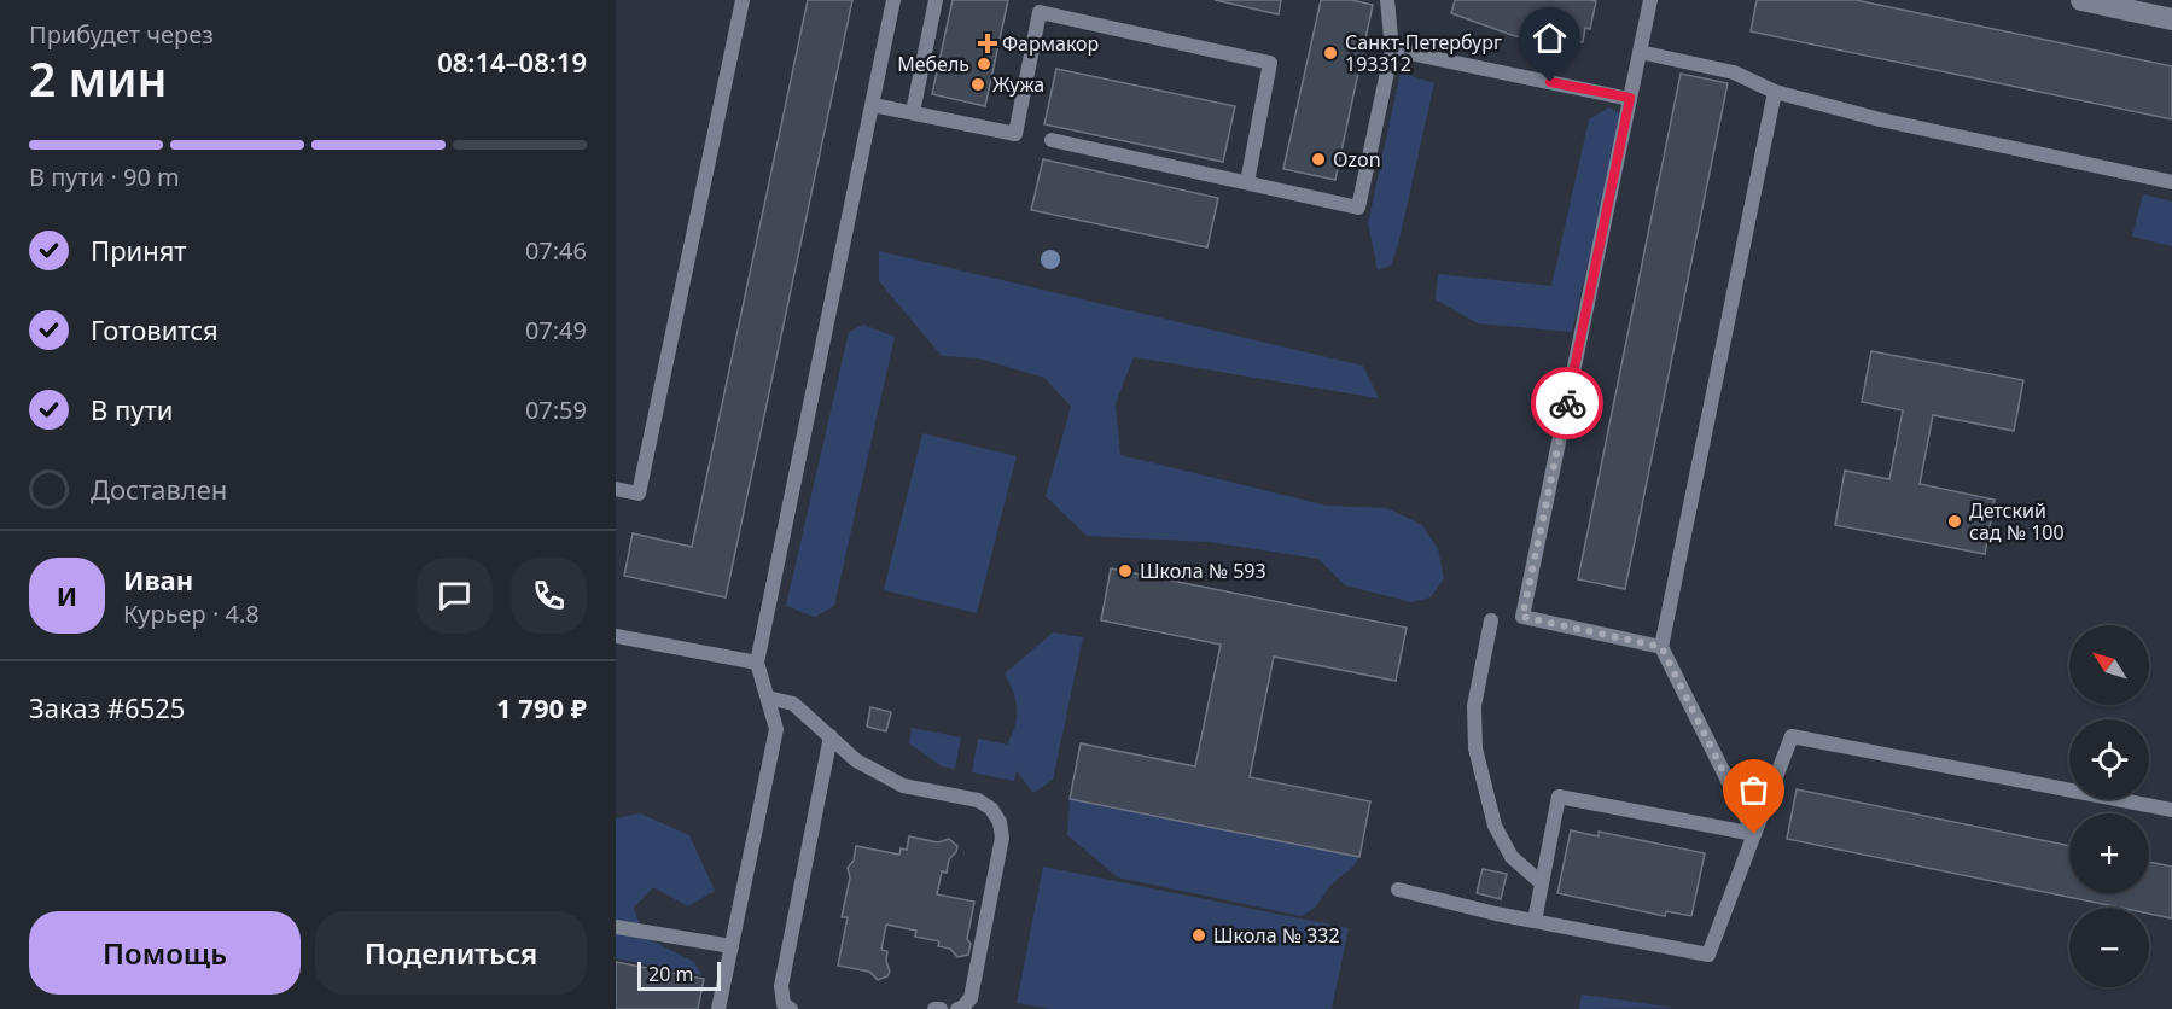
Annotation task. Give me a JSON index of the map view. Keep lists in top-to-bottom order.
{
  "places": {
    "health": ["Фармакор"],
    "other": [
      "Санкт-Петербург 193312",
      "Мебель",
      "Жужа",
      "Ozon",
      "Детский сад № 100",
      "Школа № 593",
      "Школа № 332"
    ]
  },
  "scale_bar": "20 m",
  "north": "top left",
  "page": {
    "heading": ["2 мин", "Прибудет через", "08:14–08:19"],
    "panel": [
      "Иван",
      "Курьер · 4.8",
      "Заказ #6525",
      "1 790 ₽"
    ],
    "bar": "В пути · 90 m",
    "list": [
      ["Принят", "07:46"],
      ["Готовится", "07:49"],
      ["В пути", "07:59"],
      "Доставлен"
    ],
    "round": "И",
    "map_buttons": ["+", "−"],
    "buttons": ["Помощь", "Поделиться"],
    "scale": "20 m"
  }
}
